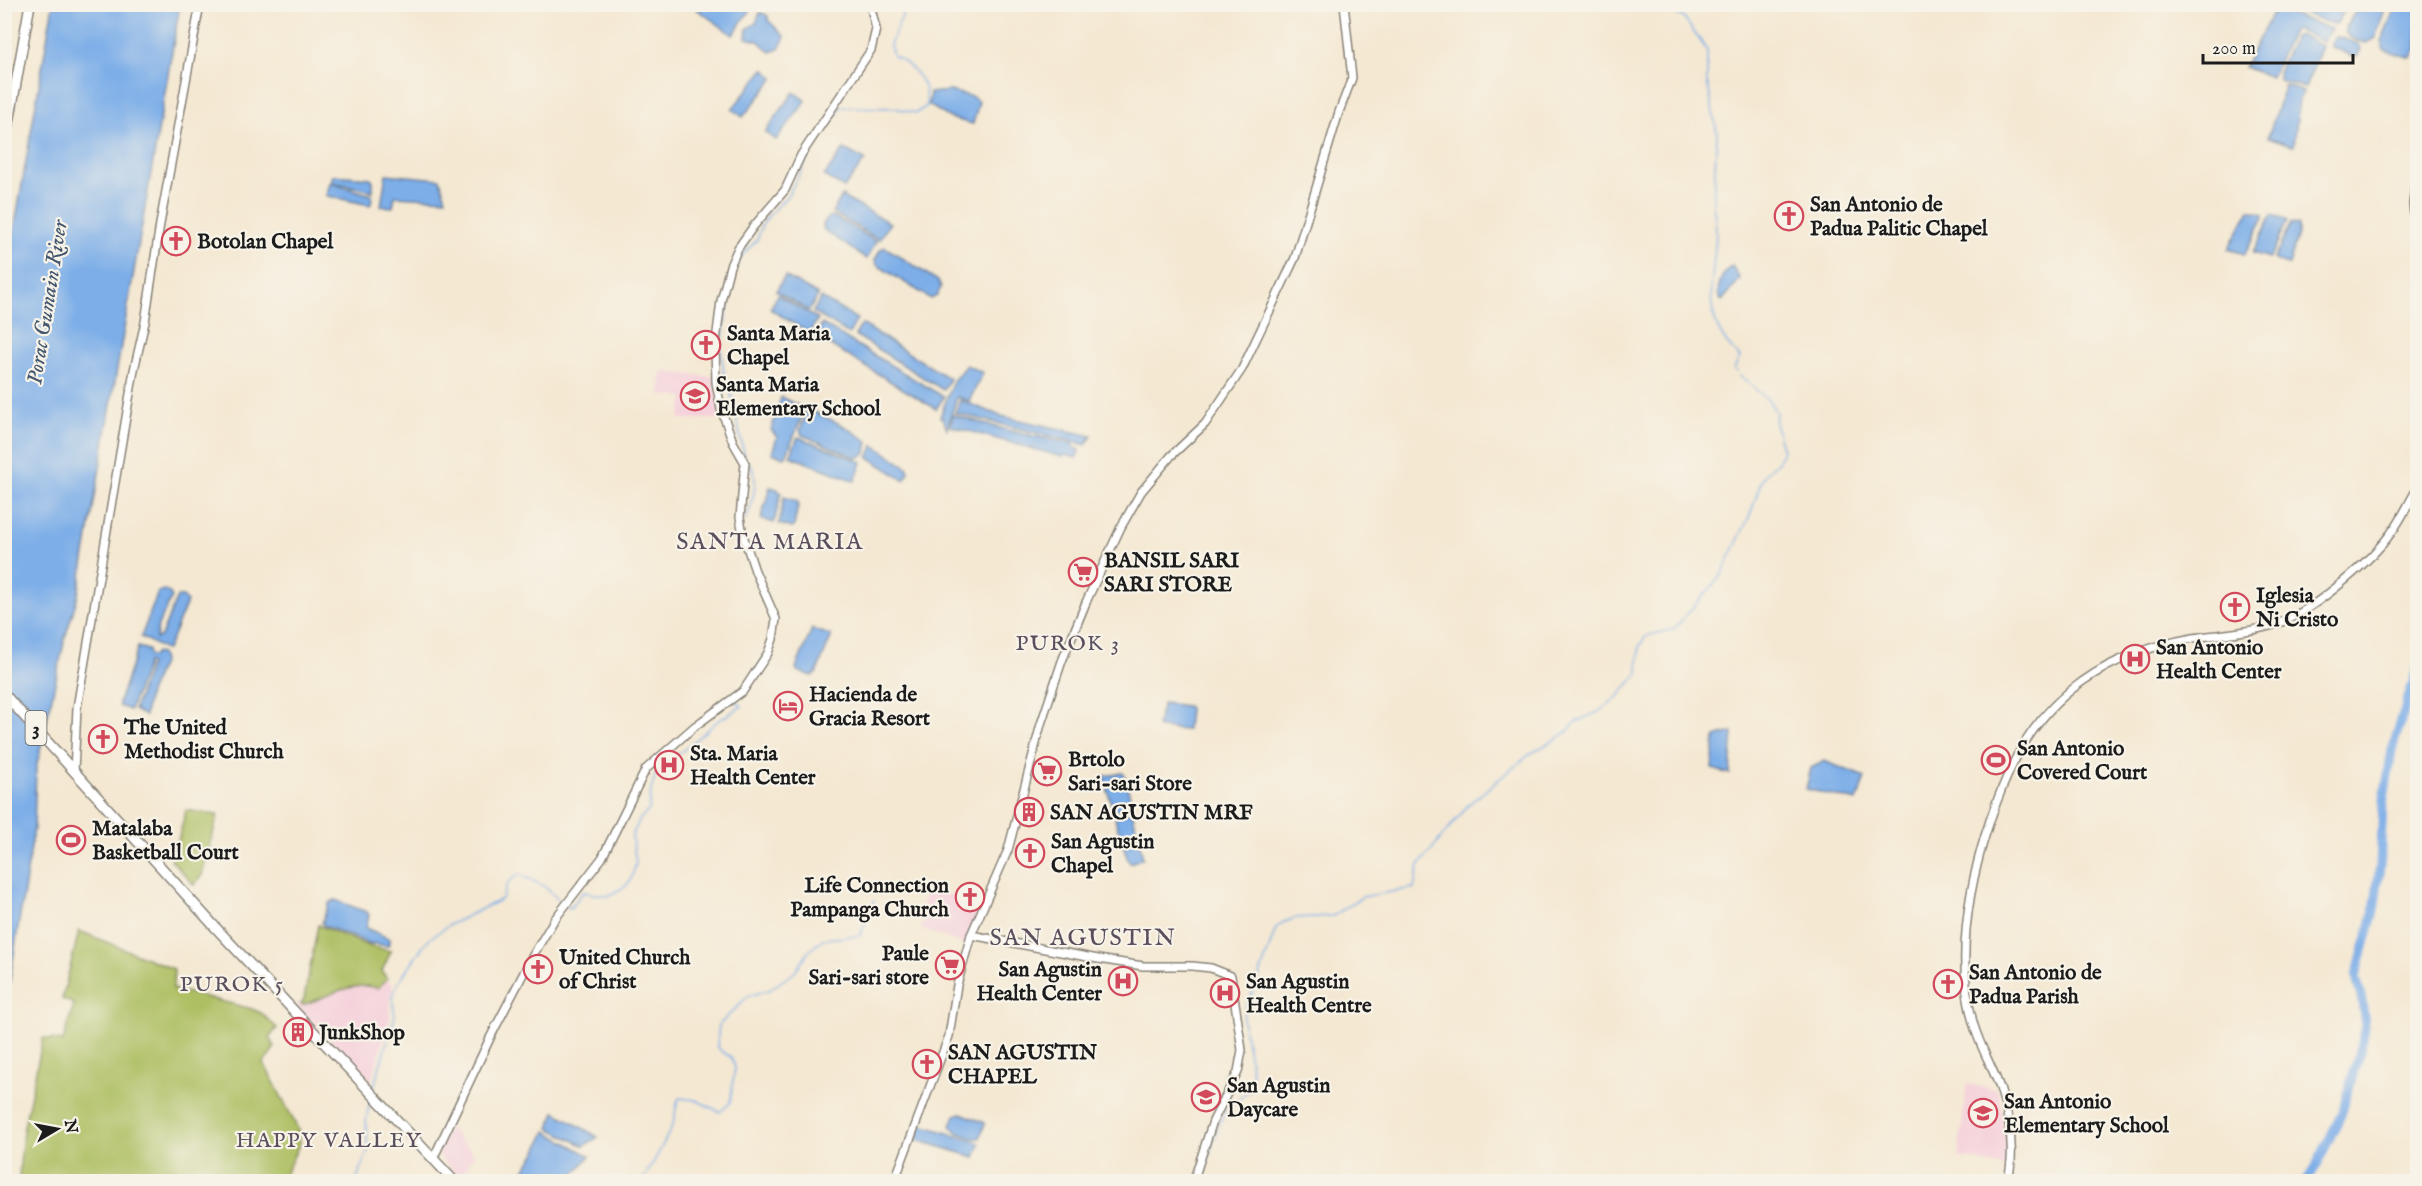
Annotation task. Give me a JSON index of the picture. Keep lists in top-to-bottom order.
{
  "streets": {
    "highway": ["3"]
  },
  "districts": [
    "SANTA MARIA",
    "PUROK 3",
    "SAN AGUSTIN",
    "PUROK 5",
    "HAPPY VALLEY"
  ],
  "water": ["Porac Gumain River"],
  "places": {
    "church": [
      "San Antonio de Padua Palitic Chapel",
      "Botolan Chapel",
      "Santa Maria Chapel",
      "Iglesia Ni Cristo",
      "The United Methodist Church",
      "San Agustin Chapel",
      "Life Connection Pampanga Church",
      "United Church of Christ",
      "San Antonio de Padua Parish",
      "SAN AGUSTIN CHAPEL"
    ],
    "school or university": ["Santa Maria Elementary School", "San Agustin Daycare", "San Antonio Elementary School"],
    "supermarket": ["BANSIL SARI SARI STORE", "Brtolo Sari-sari Store", "Paule Sari-sari store"],
    "hospital": [
      "San Antonio Health Center",
      "Sta. Maria Health Center",
      "San Agustin Health Center",
      "San Agustin Health Centre"
    ],
    "hotel": ["Hacienda de Gracia Resort"],
    "sports": ["San Antonio Covered Court", "Matalaba Basketball Court"],
    "building": ["SAN AGUSTIN MRF", "JunkShop"]
  },
  "scale_bar": "200 m",
  "north": "right"
}
